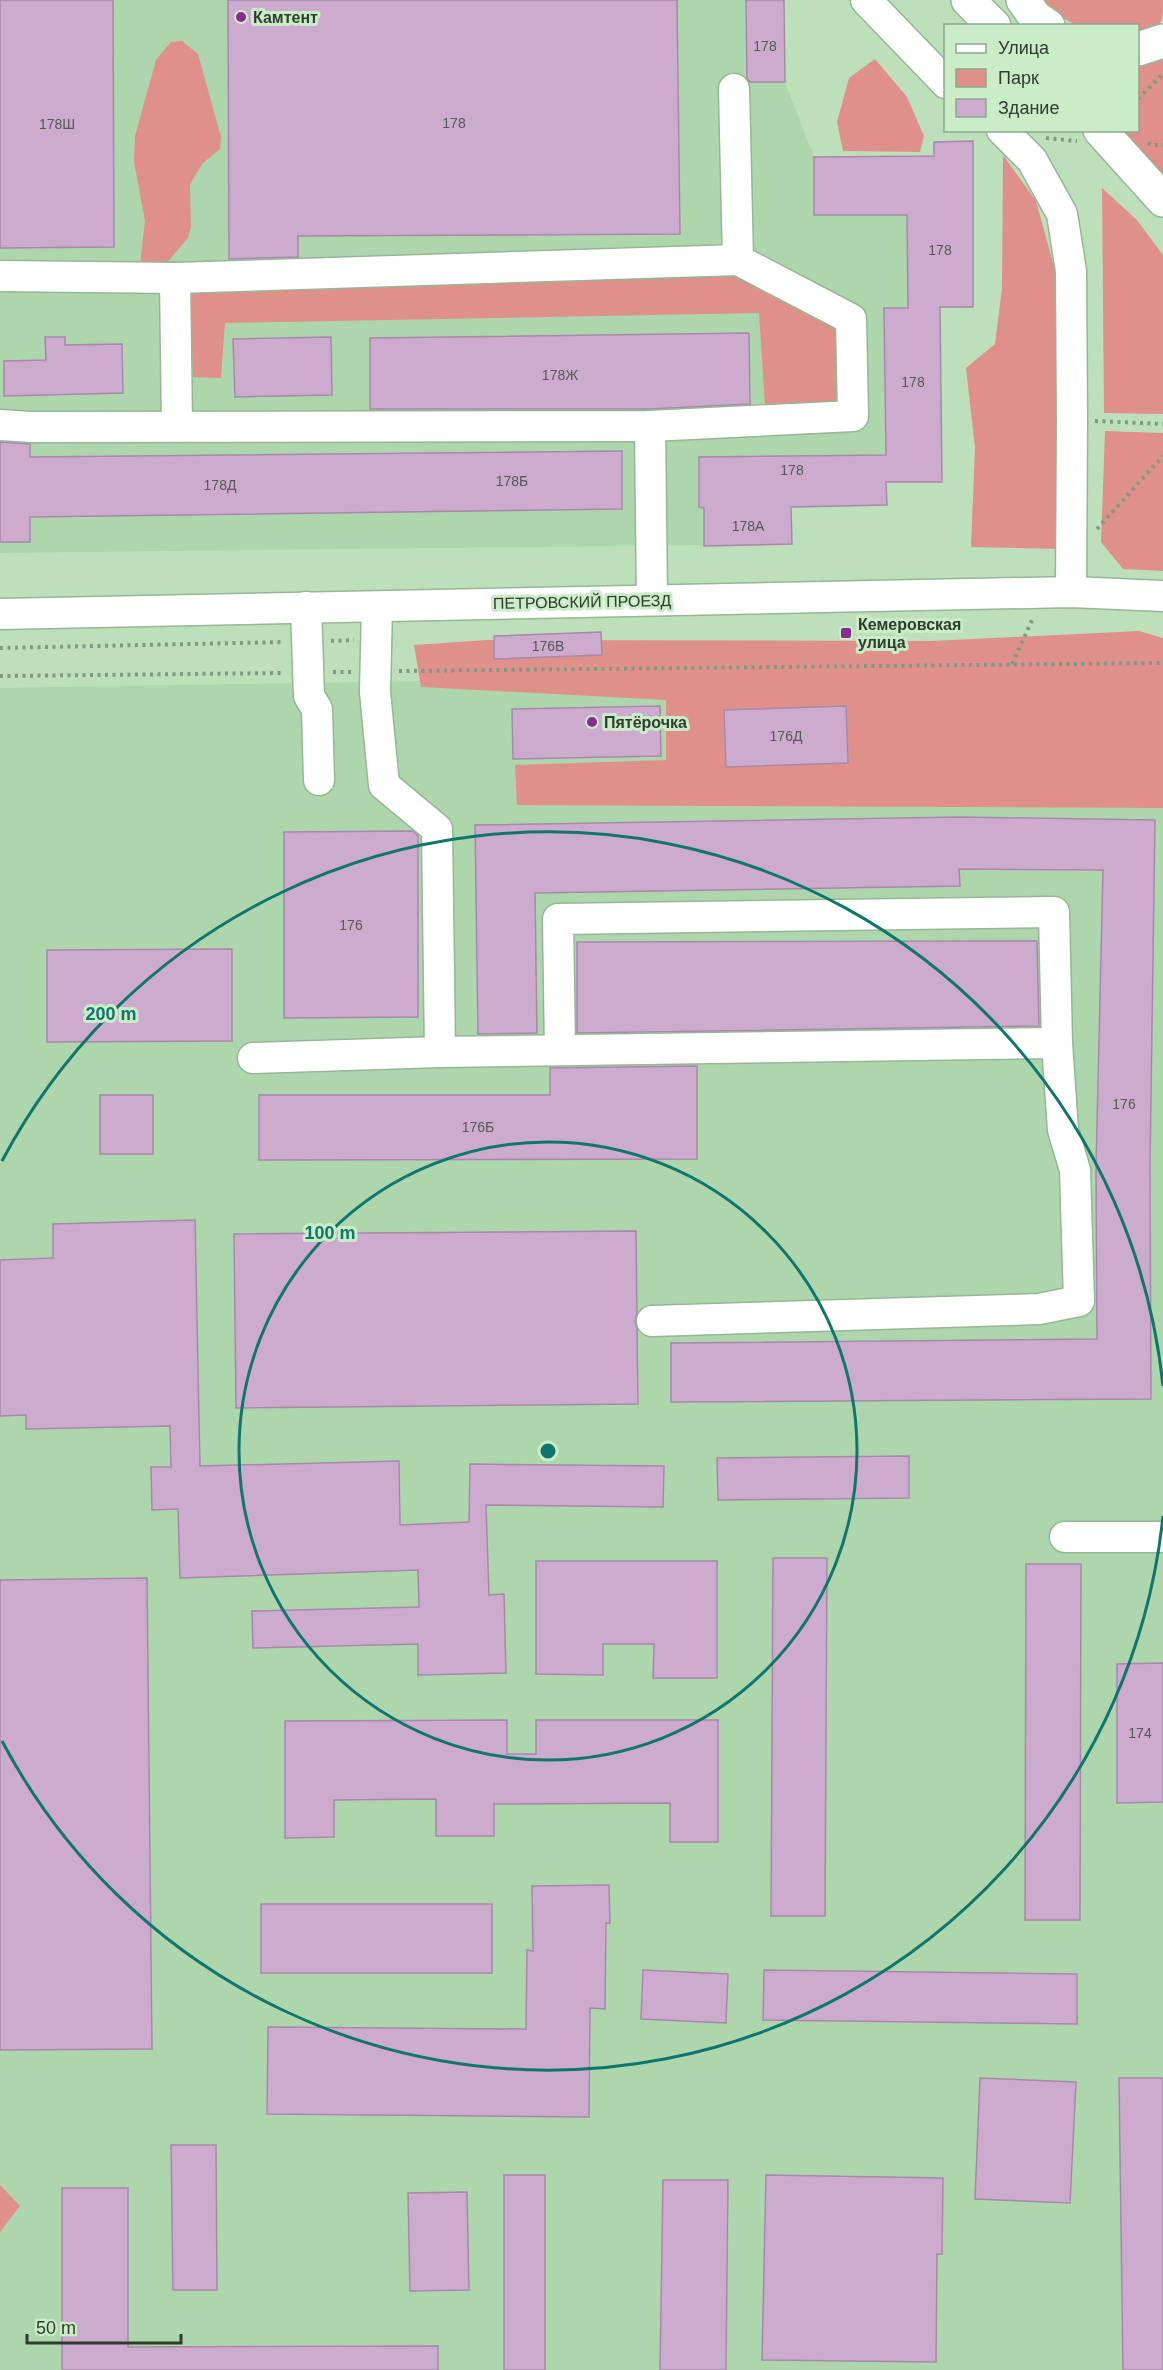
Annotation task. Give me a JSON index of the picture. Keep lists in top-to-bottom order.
{
  "streets": {
    "street": ["ПЕТРОВСКИЙ ПРОЕЗД"]
  },
  "places": {
    "other": ["Камтент", "Пятёрочка"],
    "transit": ["Кемеровская улица"]
  },
  "house_numbers": [
    "178",
    "178",
    "178Ш",
    "178",
    "178Ж",
    "178",
    "178",
    "178Б",
    "178Д",
    "178А",
    "176В",
    "176Д",
    "176",
    "176",
    "176Б",
    "174"
  ],
  "legend": ["Улица", "Парк", "Здание"],
  "scale_bar": "50 m",
  "rings": ["200 m", "100 m"]
}
